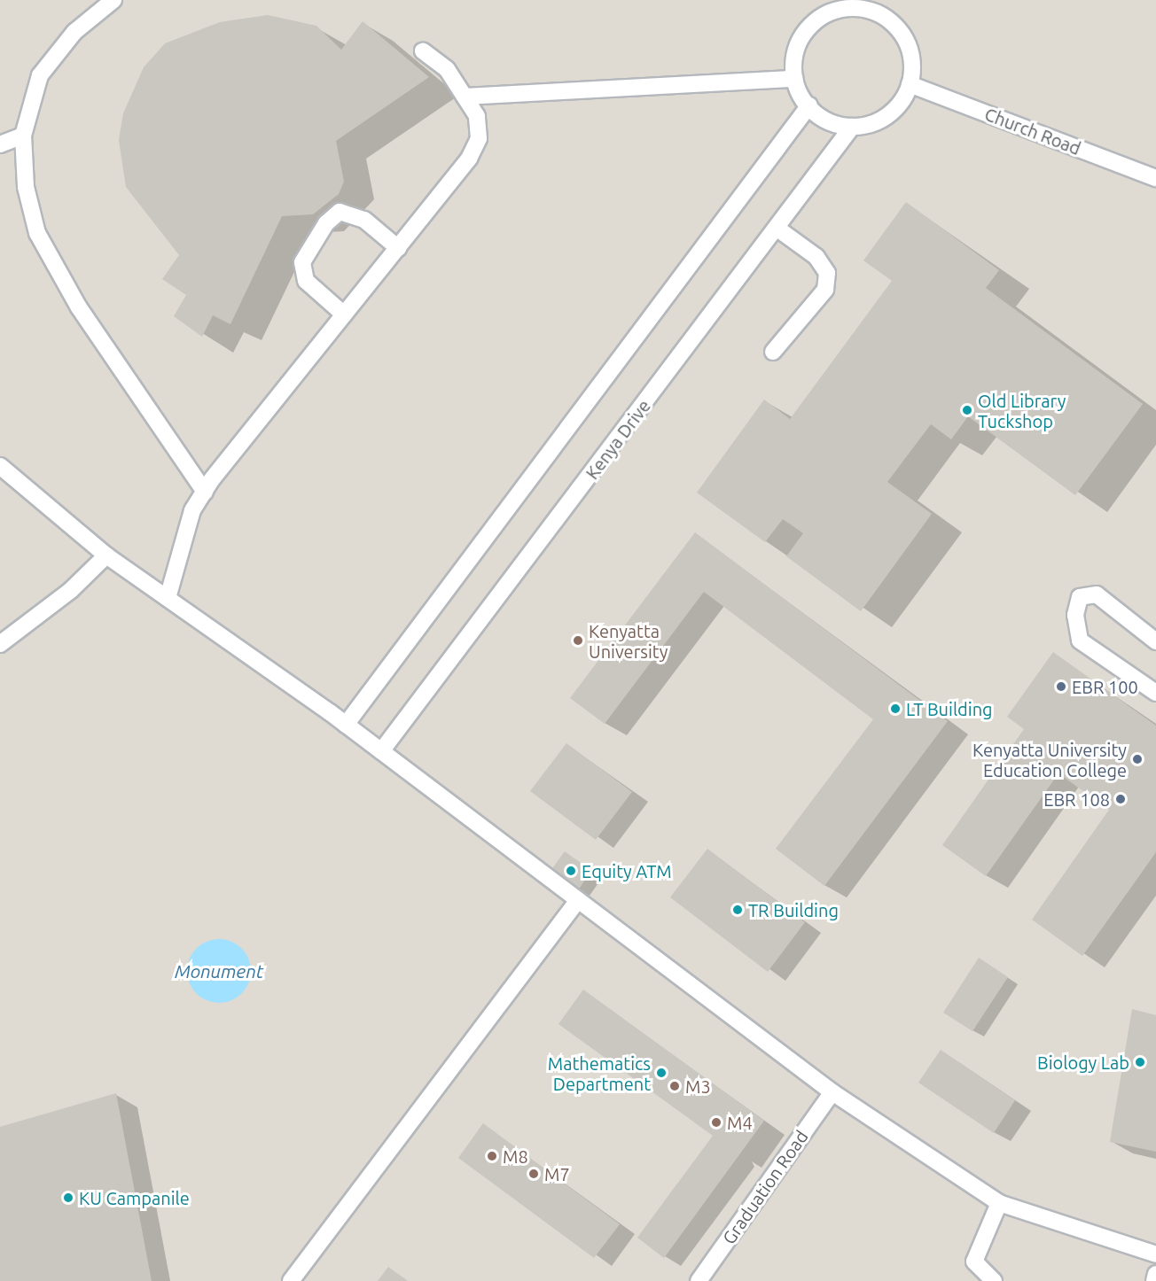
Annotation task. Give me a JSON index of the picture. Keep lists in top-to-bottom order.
{
  "streets": {
    "lane": ["Church Road", "Kenya Drive", "Graduation Road"]
  },
  "crossings": [
    ["Church Road", "Kenya Drive"]
  ],
  "water": ["Monument"],
  "places": [
    "Old Library Tuckshop",
    "Kenyatta University",
    "EBR 100",
    "LT Building",
    "Kenyatta University Education College",
    "EBR 108",
    "Equity ATM",
    "TR Building",
    "Biology Lab",
    "Mathematics Department",
    "M3",
    "M4",
    "M8",
    "M7",
    "KU Campanile"
  ]
}
